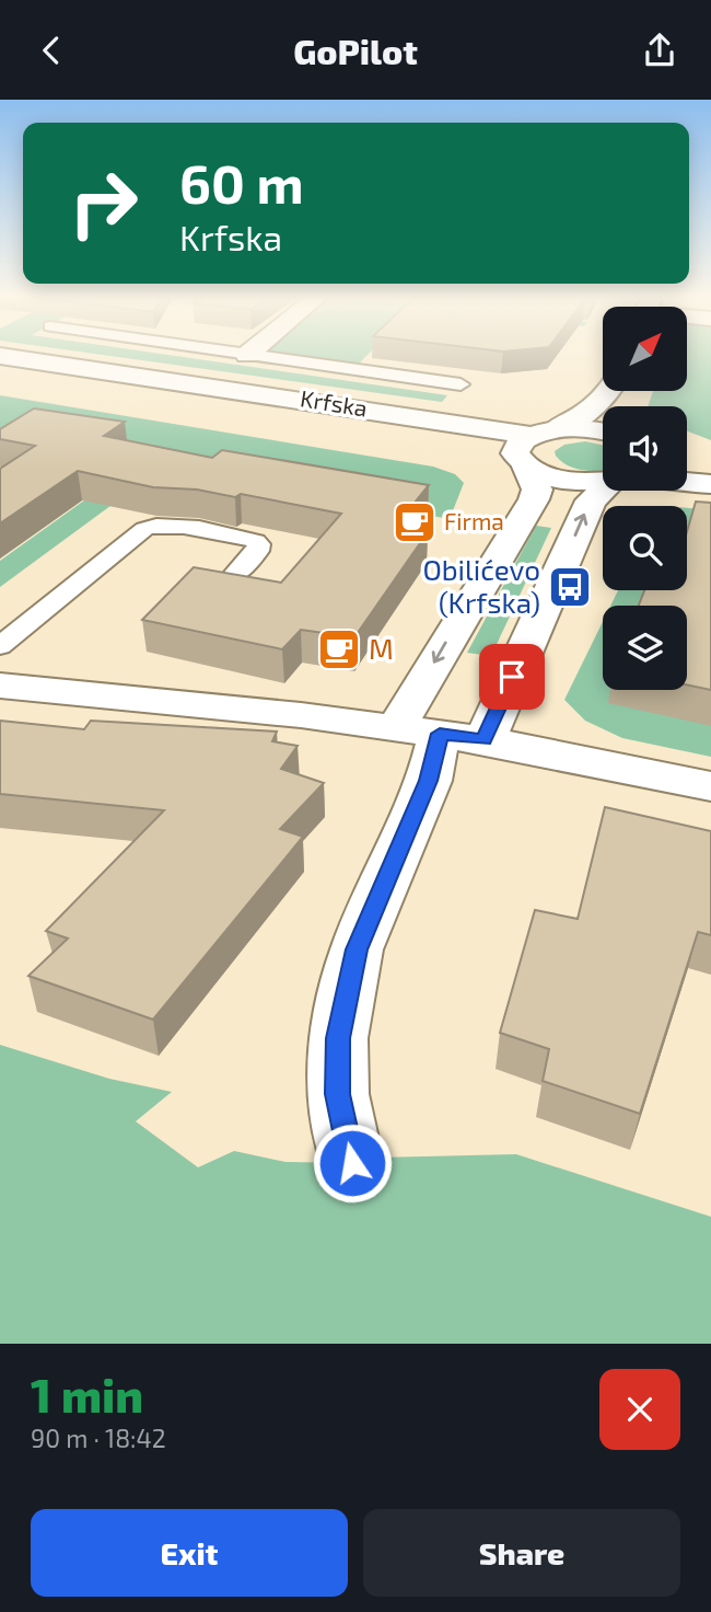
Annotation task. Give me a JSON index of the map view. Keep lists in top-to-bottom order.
{
  "streets": {
    "street": ["Krfska"]
  },
  "places": {
    "cafe": ["Firma", "M"],
    "bus stop": ["Obilićevo (Krfska)"]
  },
  "north": "top right",
  "page": {
    "header": "GoPilot",
    "turn": ["60 m", "Krfska"],
    "heading": ["1 min", "90 m · 18:42"],
    "buttons": ["Exit", "Share"]
  }
}
